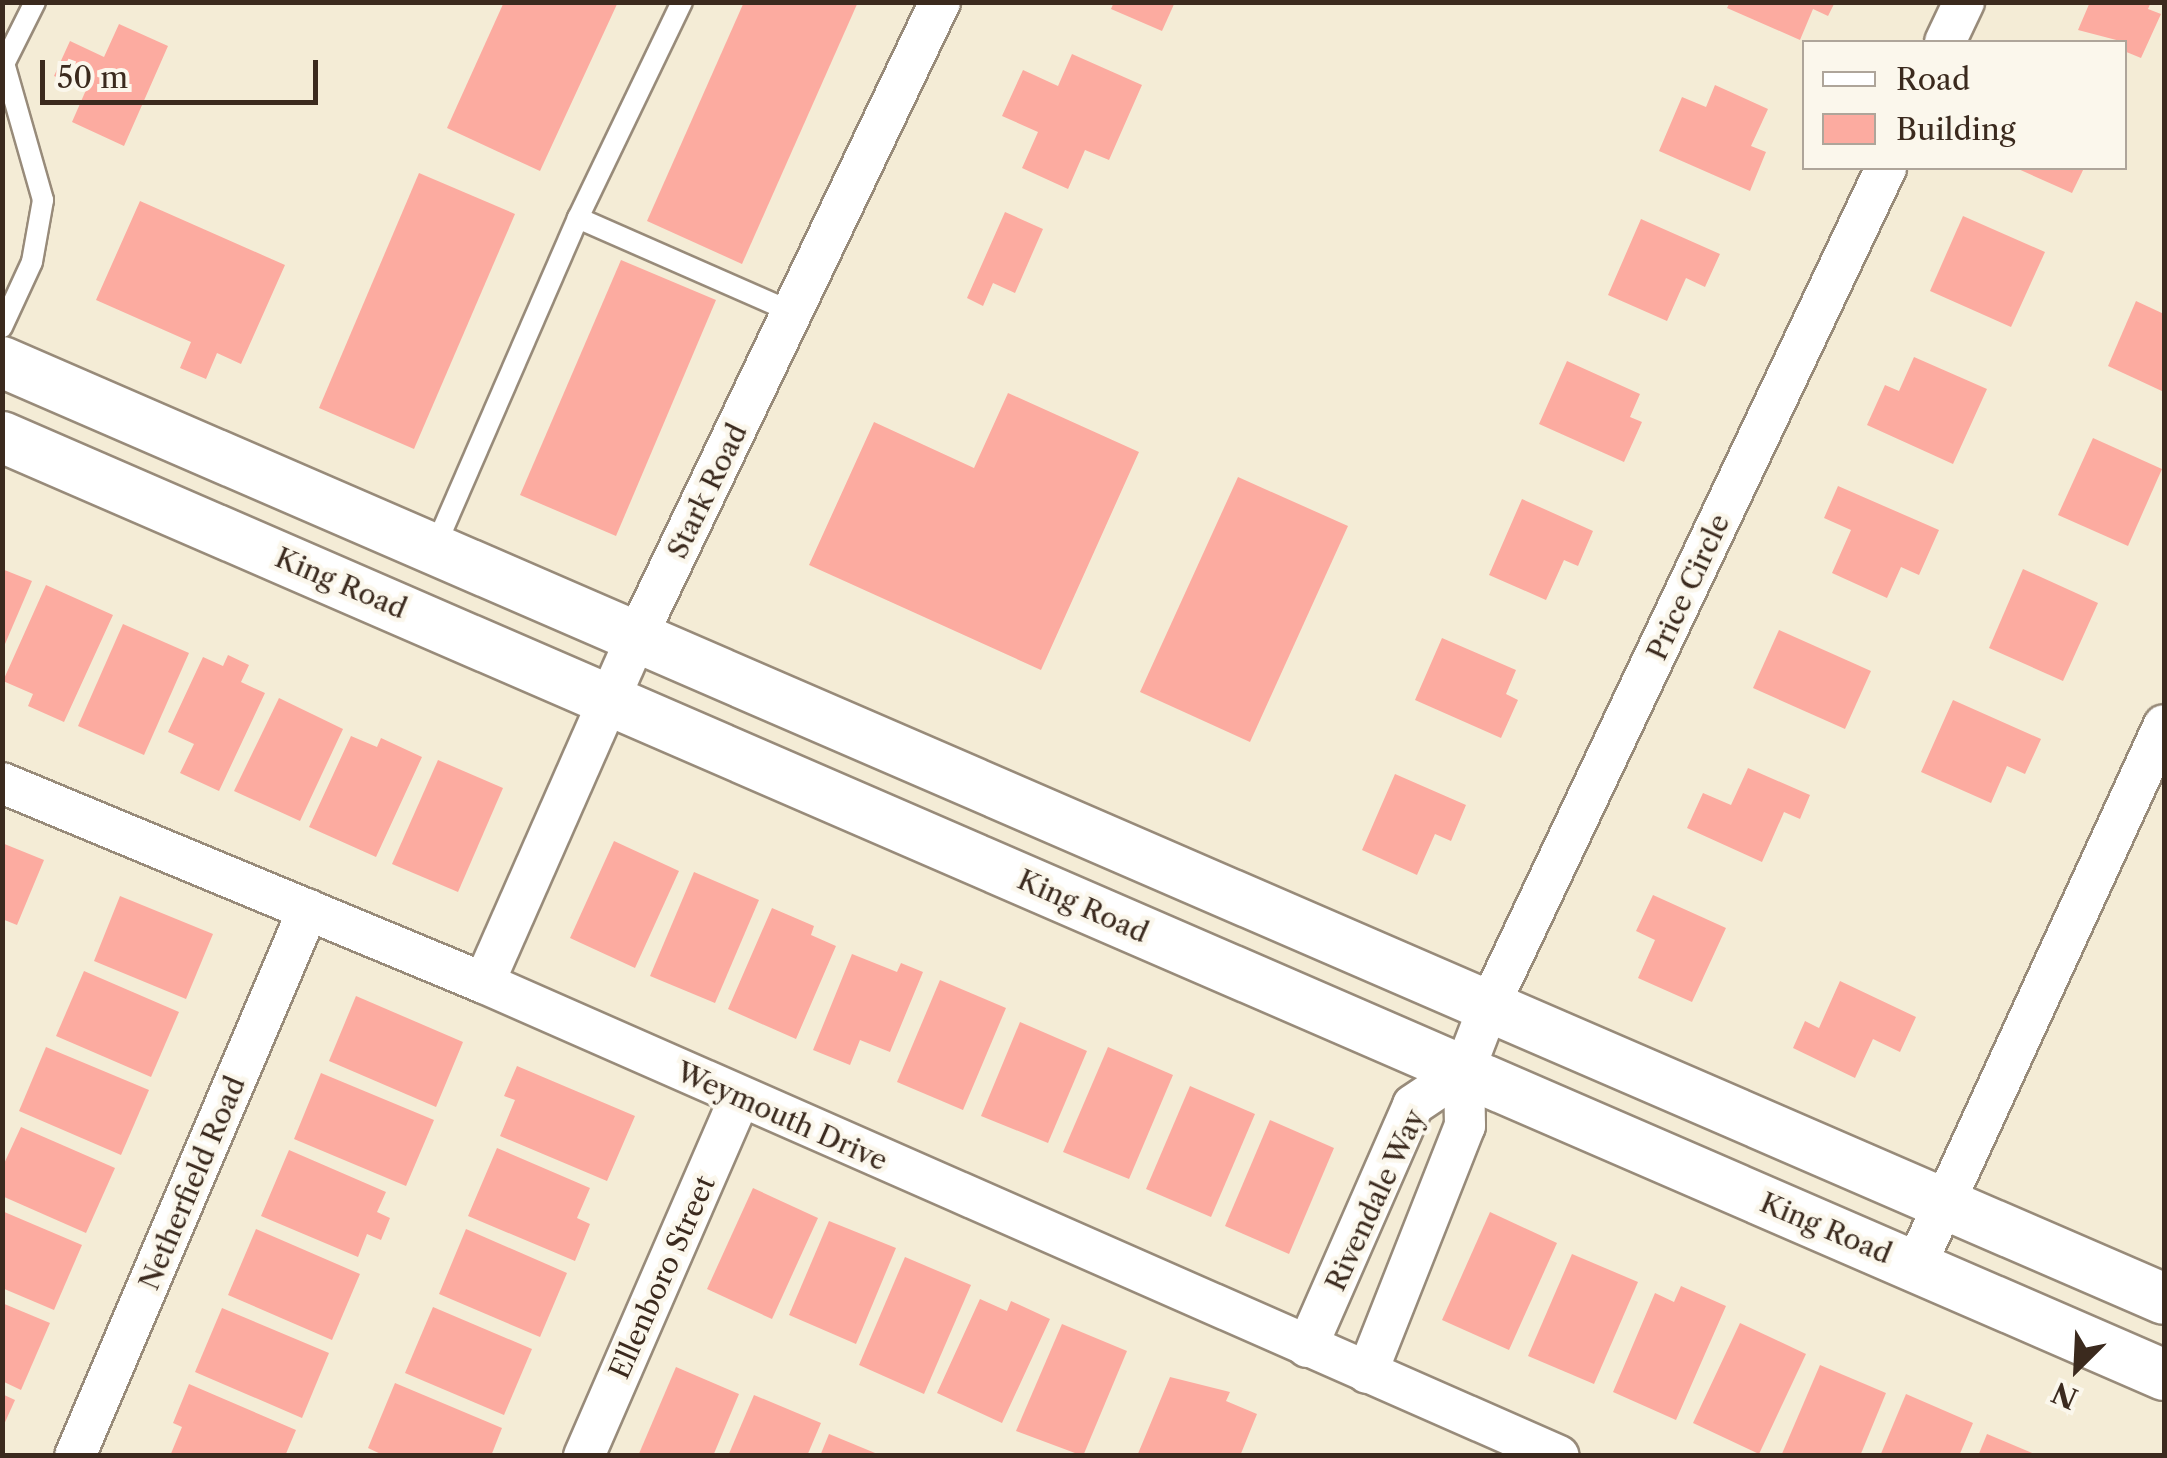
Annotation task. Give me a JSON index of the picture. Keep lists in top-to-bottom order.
{
  "streets": {
    "street": [
      "Stark Road",
      "King Road",
      "Price Circle",
      "Weymouth Drive",
      "Netherfield Road",
      "Rivendale Way",
      "Ellenboro Street"
    ]
  },
  "crossings": [
    ["Stark Road", "King Road"],
    ["Stark Road", "Weymouth Drive"],
    ["King Road", "Rivendale Way"],
    ["Price Circle", "Rivendale Way"],
    ["Weymouth Drive", "Netherfield Road"],
    ["Weymouth Drive", "Rivendale Way"],
    ["Weymouth Drive", "Ellenboro Street"]
  ],
  "legend": ["Road", "Building"],
  "scale_bar": "50 m",
  "north": "bottom left"
}
